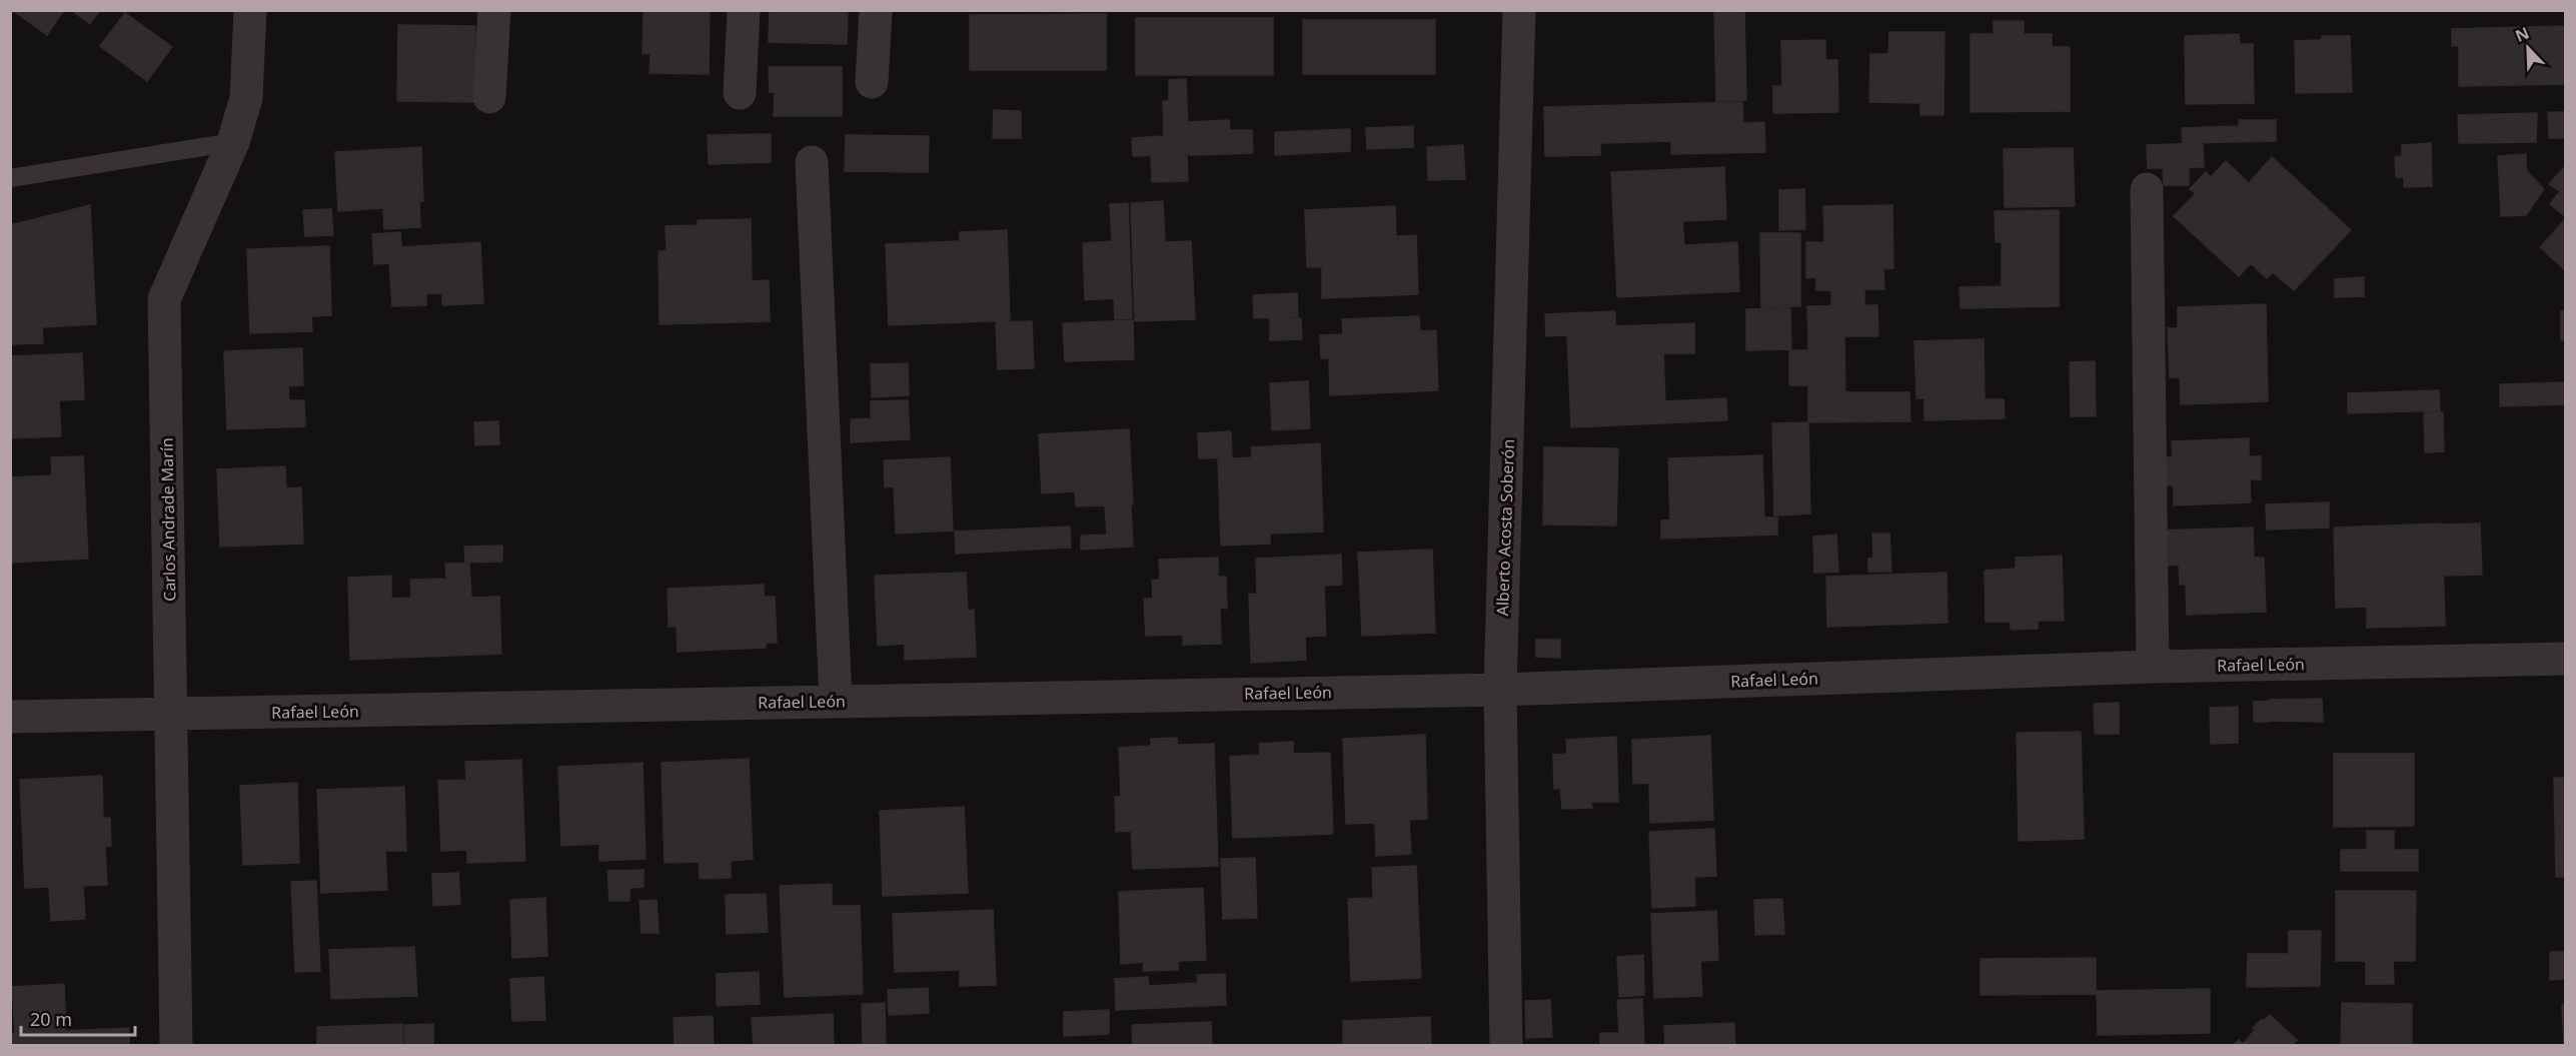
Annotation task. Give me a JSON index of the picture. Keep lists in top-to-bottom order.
{
  "streets": {
    "street": ["Carlos Andrade Marín", "Alberto Acosta Soberón", "Rafael León"]
  },
  "crossings": [
    ["Carlos Andrade Marín", "Rafael León"],
    ["Alberto Acosta Soberón", "Rafael León"]
  ],
  "scale_bar": "20 m",
  "north": "top left"
}
